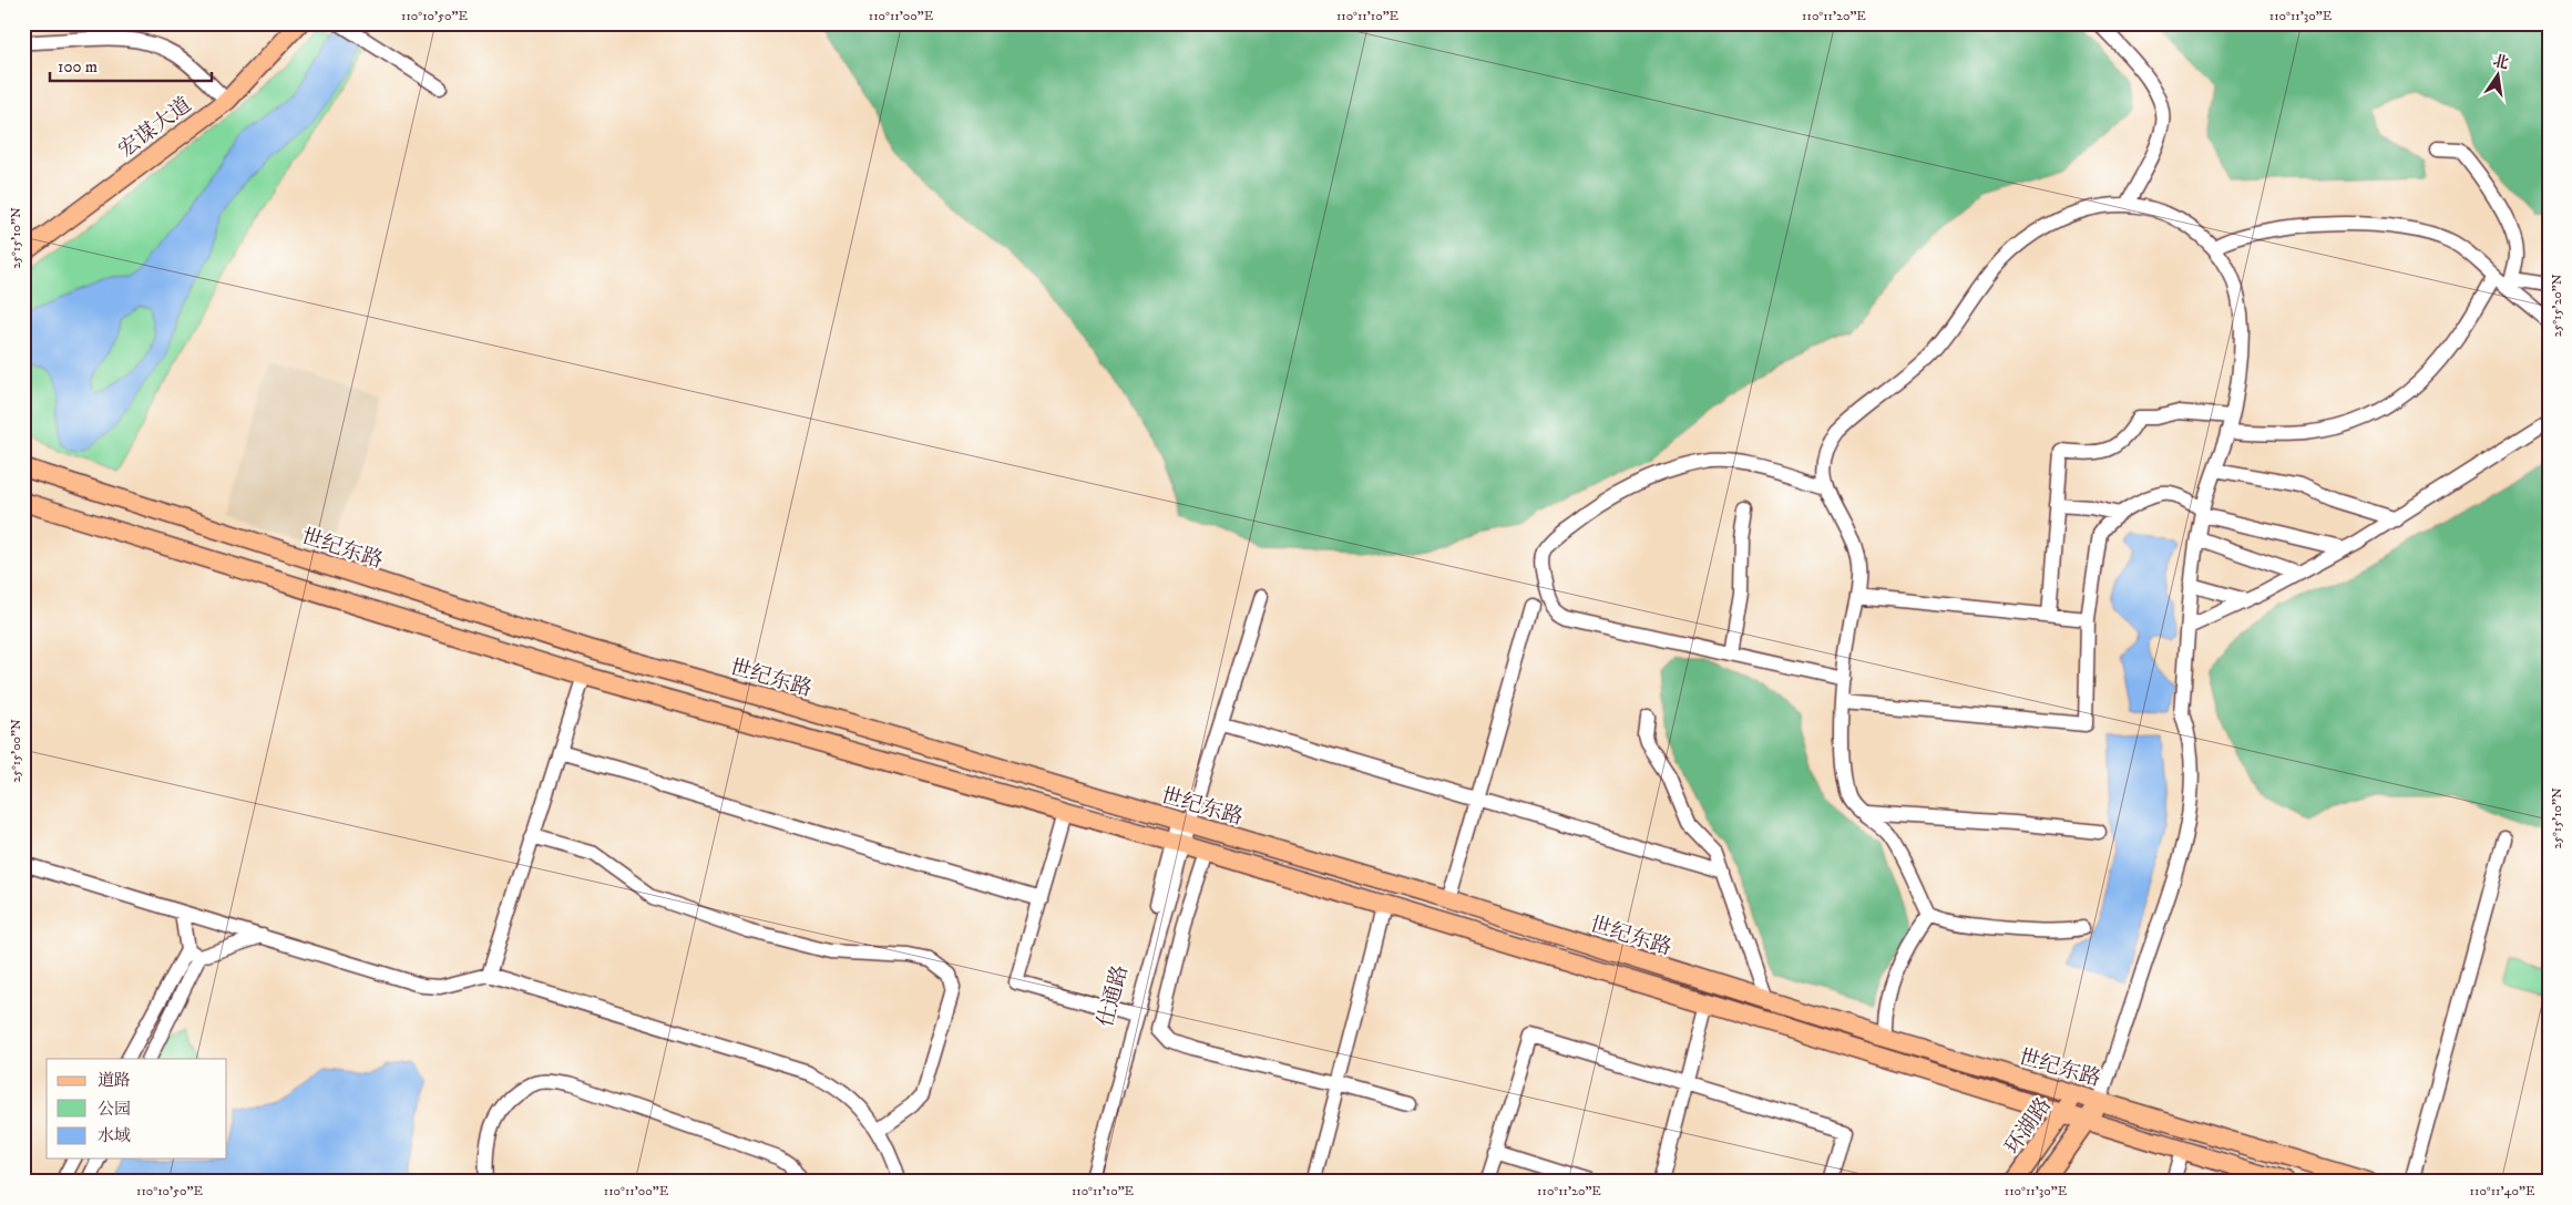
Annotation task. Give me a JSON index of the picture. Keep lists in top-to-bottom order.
{
  "streets": {
    "main road": ["宏谋大道", "世纪东路", "环湖路"],
    "street": ["仕通路"]
  },
  "crossings": [
    ["世纪东路", "仕通路"],
    ["世纪东路", "环湖路"]
  ],
  "legend": ["道路", "公园", "水域"],
  "scale_bar": "100 m",
  "north": "top",
  "coordinates": [
    "110°10'50\"E",
    "110°11'00\"E",
    "110°11'10\"E",
    "110°11'20\"E",
    "110°11'30\"E",
    "25°15'10\"N",
    "25°15'20\"N",
    "25°15'00\"N",
    "110°11'40\"E"
  ]
}
